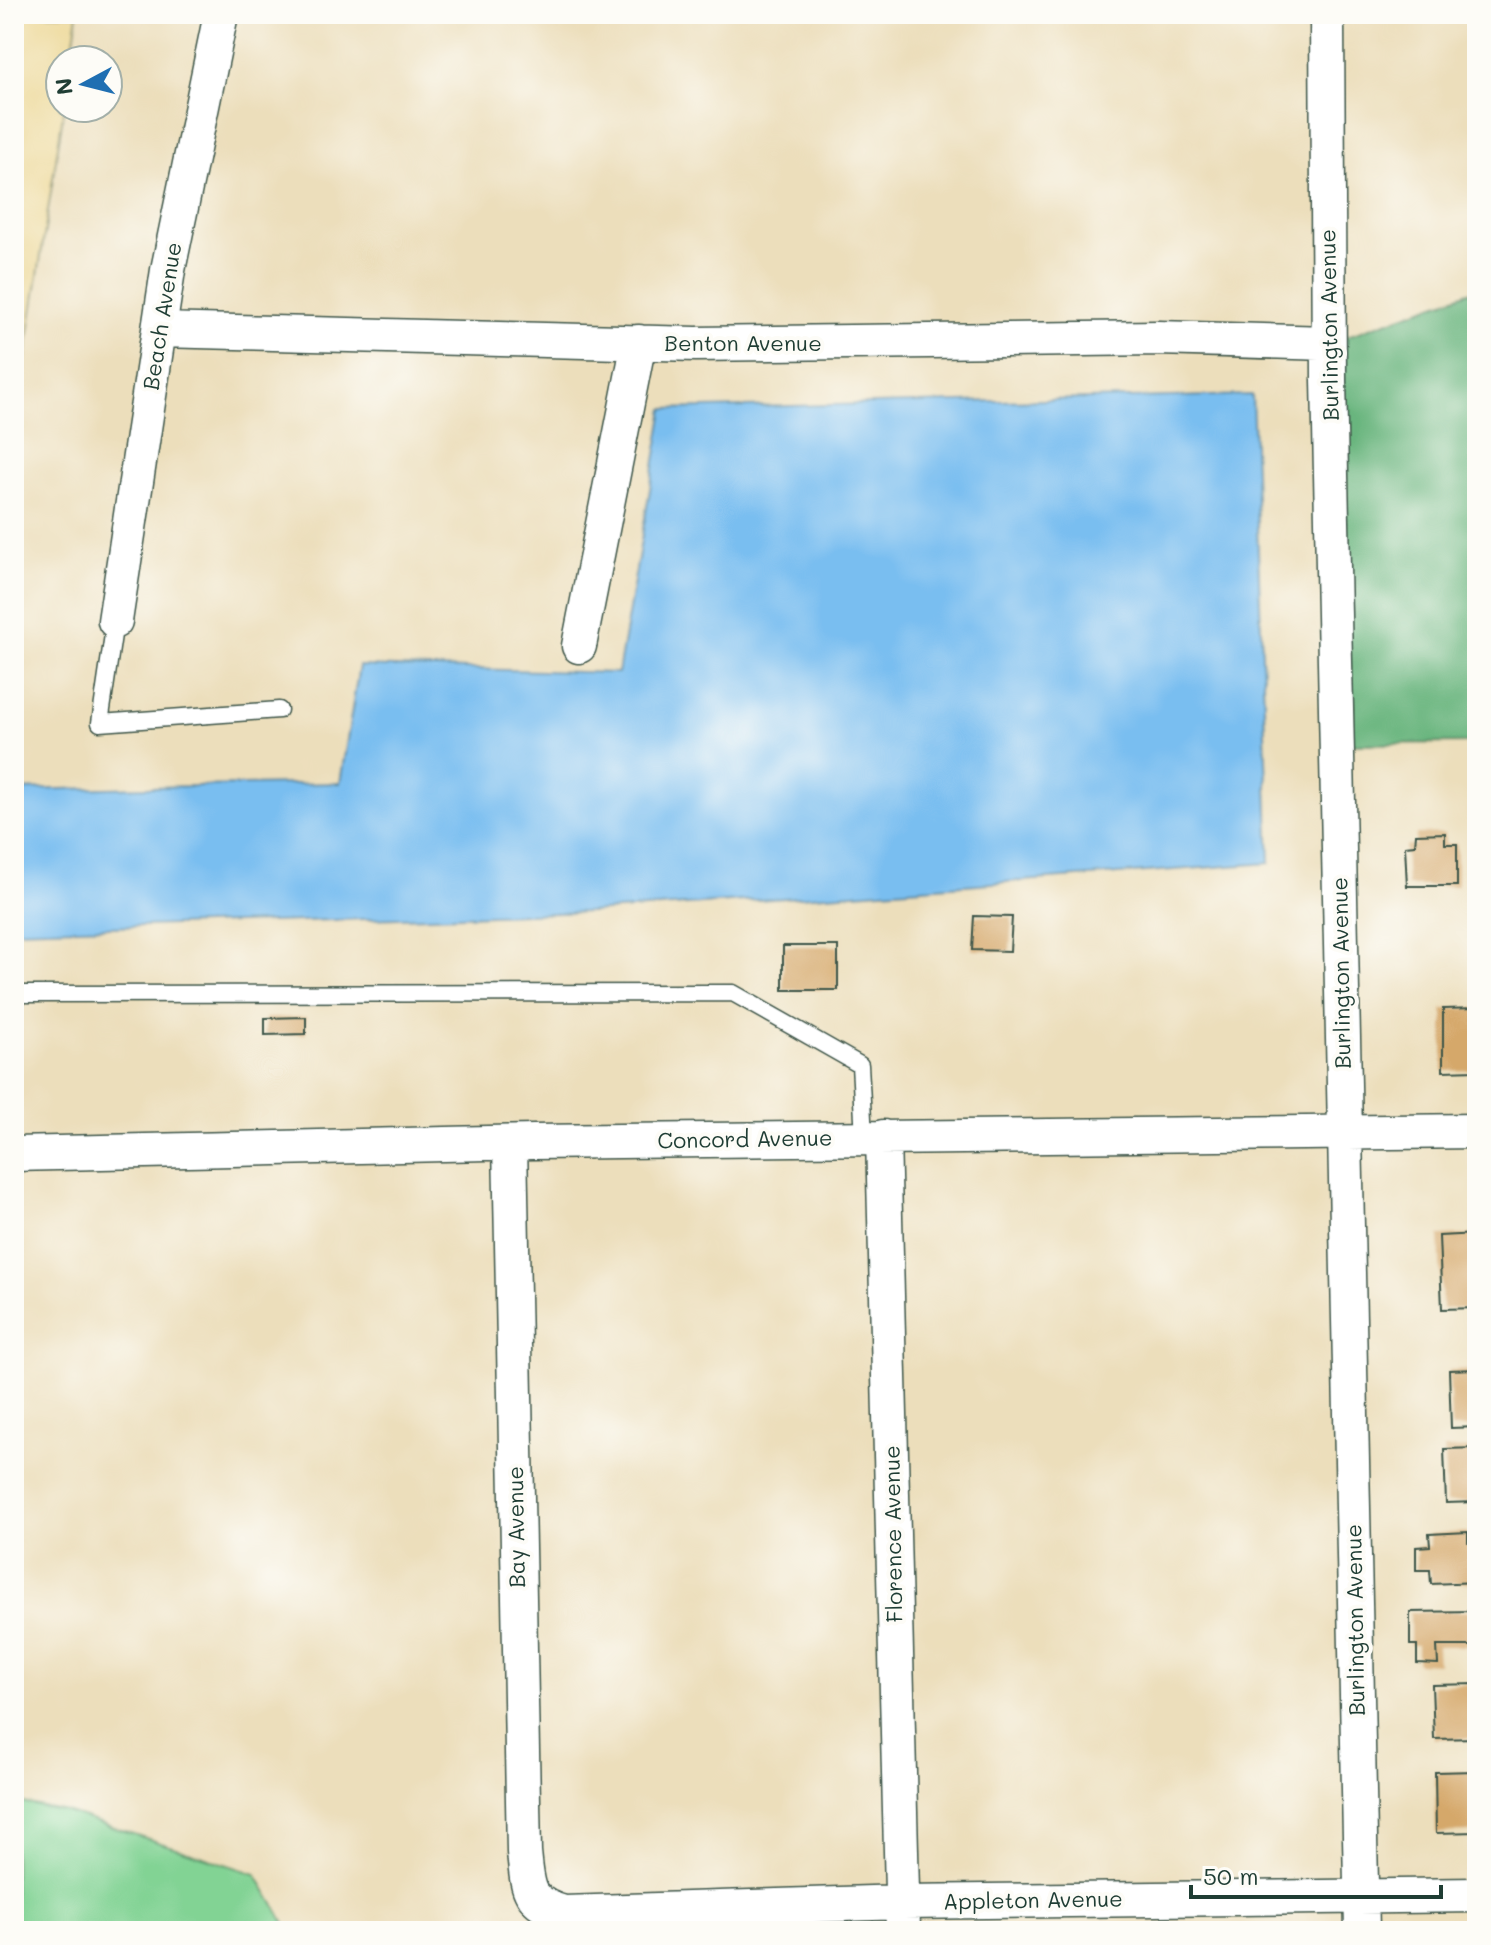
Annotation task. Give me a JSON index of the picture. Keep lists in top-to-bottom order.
{
  "streets": {
    "street": [
      "Beach Avenue",
      "Burlington Avenue",
      "Benton Avenue",
      "Concord Avenue",
      "Bay Avenue",
      "Florence Avenue",
      "Appleton Avenue"
    ]
  },
  "crossings": [
    ["Beach Avenue", "Benton Avenue"],
    ["Burlington Avenue", "Benton Avenue"],
    ["Burlington Avenue", "Concord Avenue"],
    ["Burlington Avenue", "Appleton Avenue"],
    ["Concord Avenue", "Bay Avenue"],
    ["Concord Avenue", "Florence Avenue"],
    ["Bay Avenue", "Appleton Avenue"],
    ["Florence Avenue", "Appleton Avenue"]
  ],
  "scale_bar": "50 m",
  "north": "left"
}
